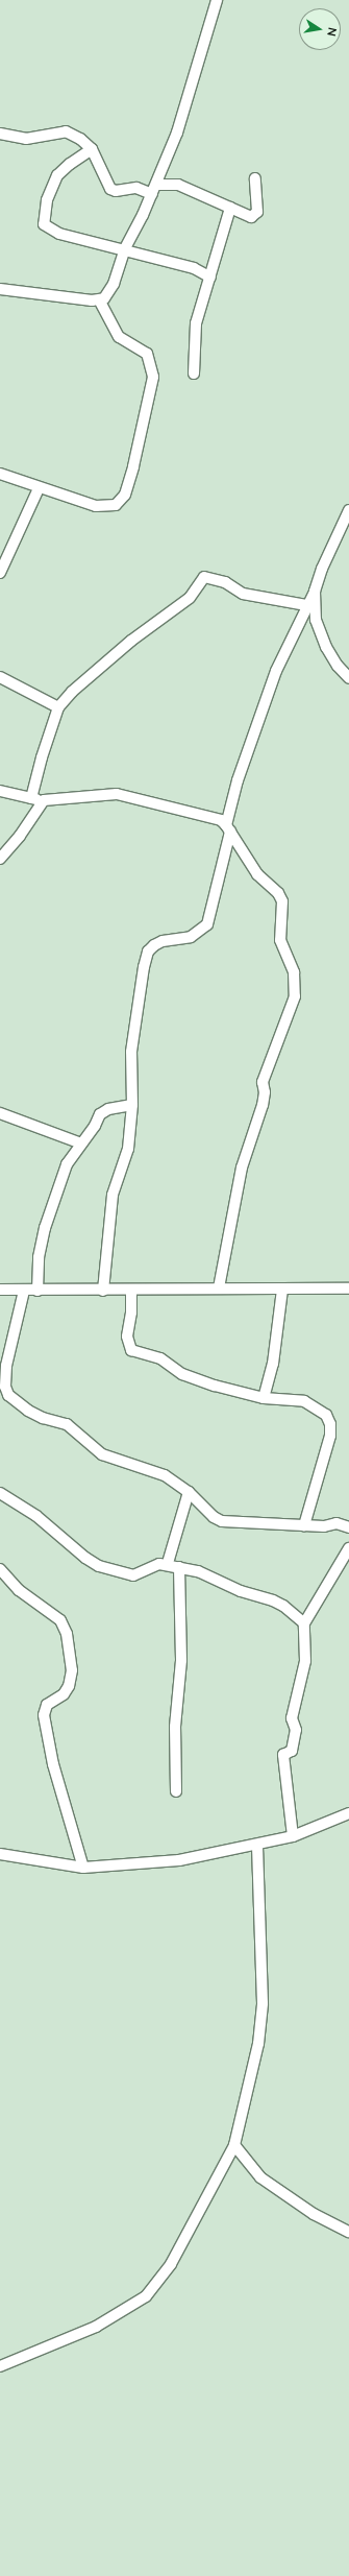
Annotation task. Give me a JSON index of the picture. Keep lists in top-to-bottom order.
{
  "north": "right"
}
